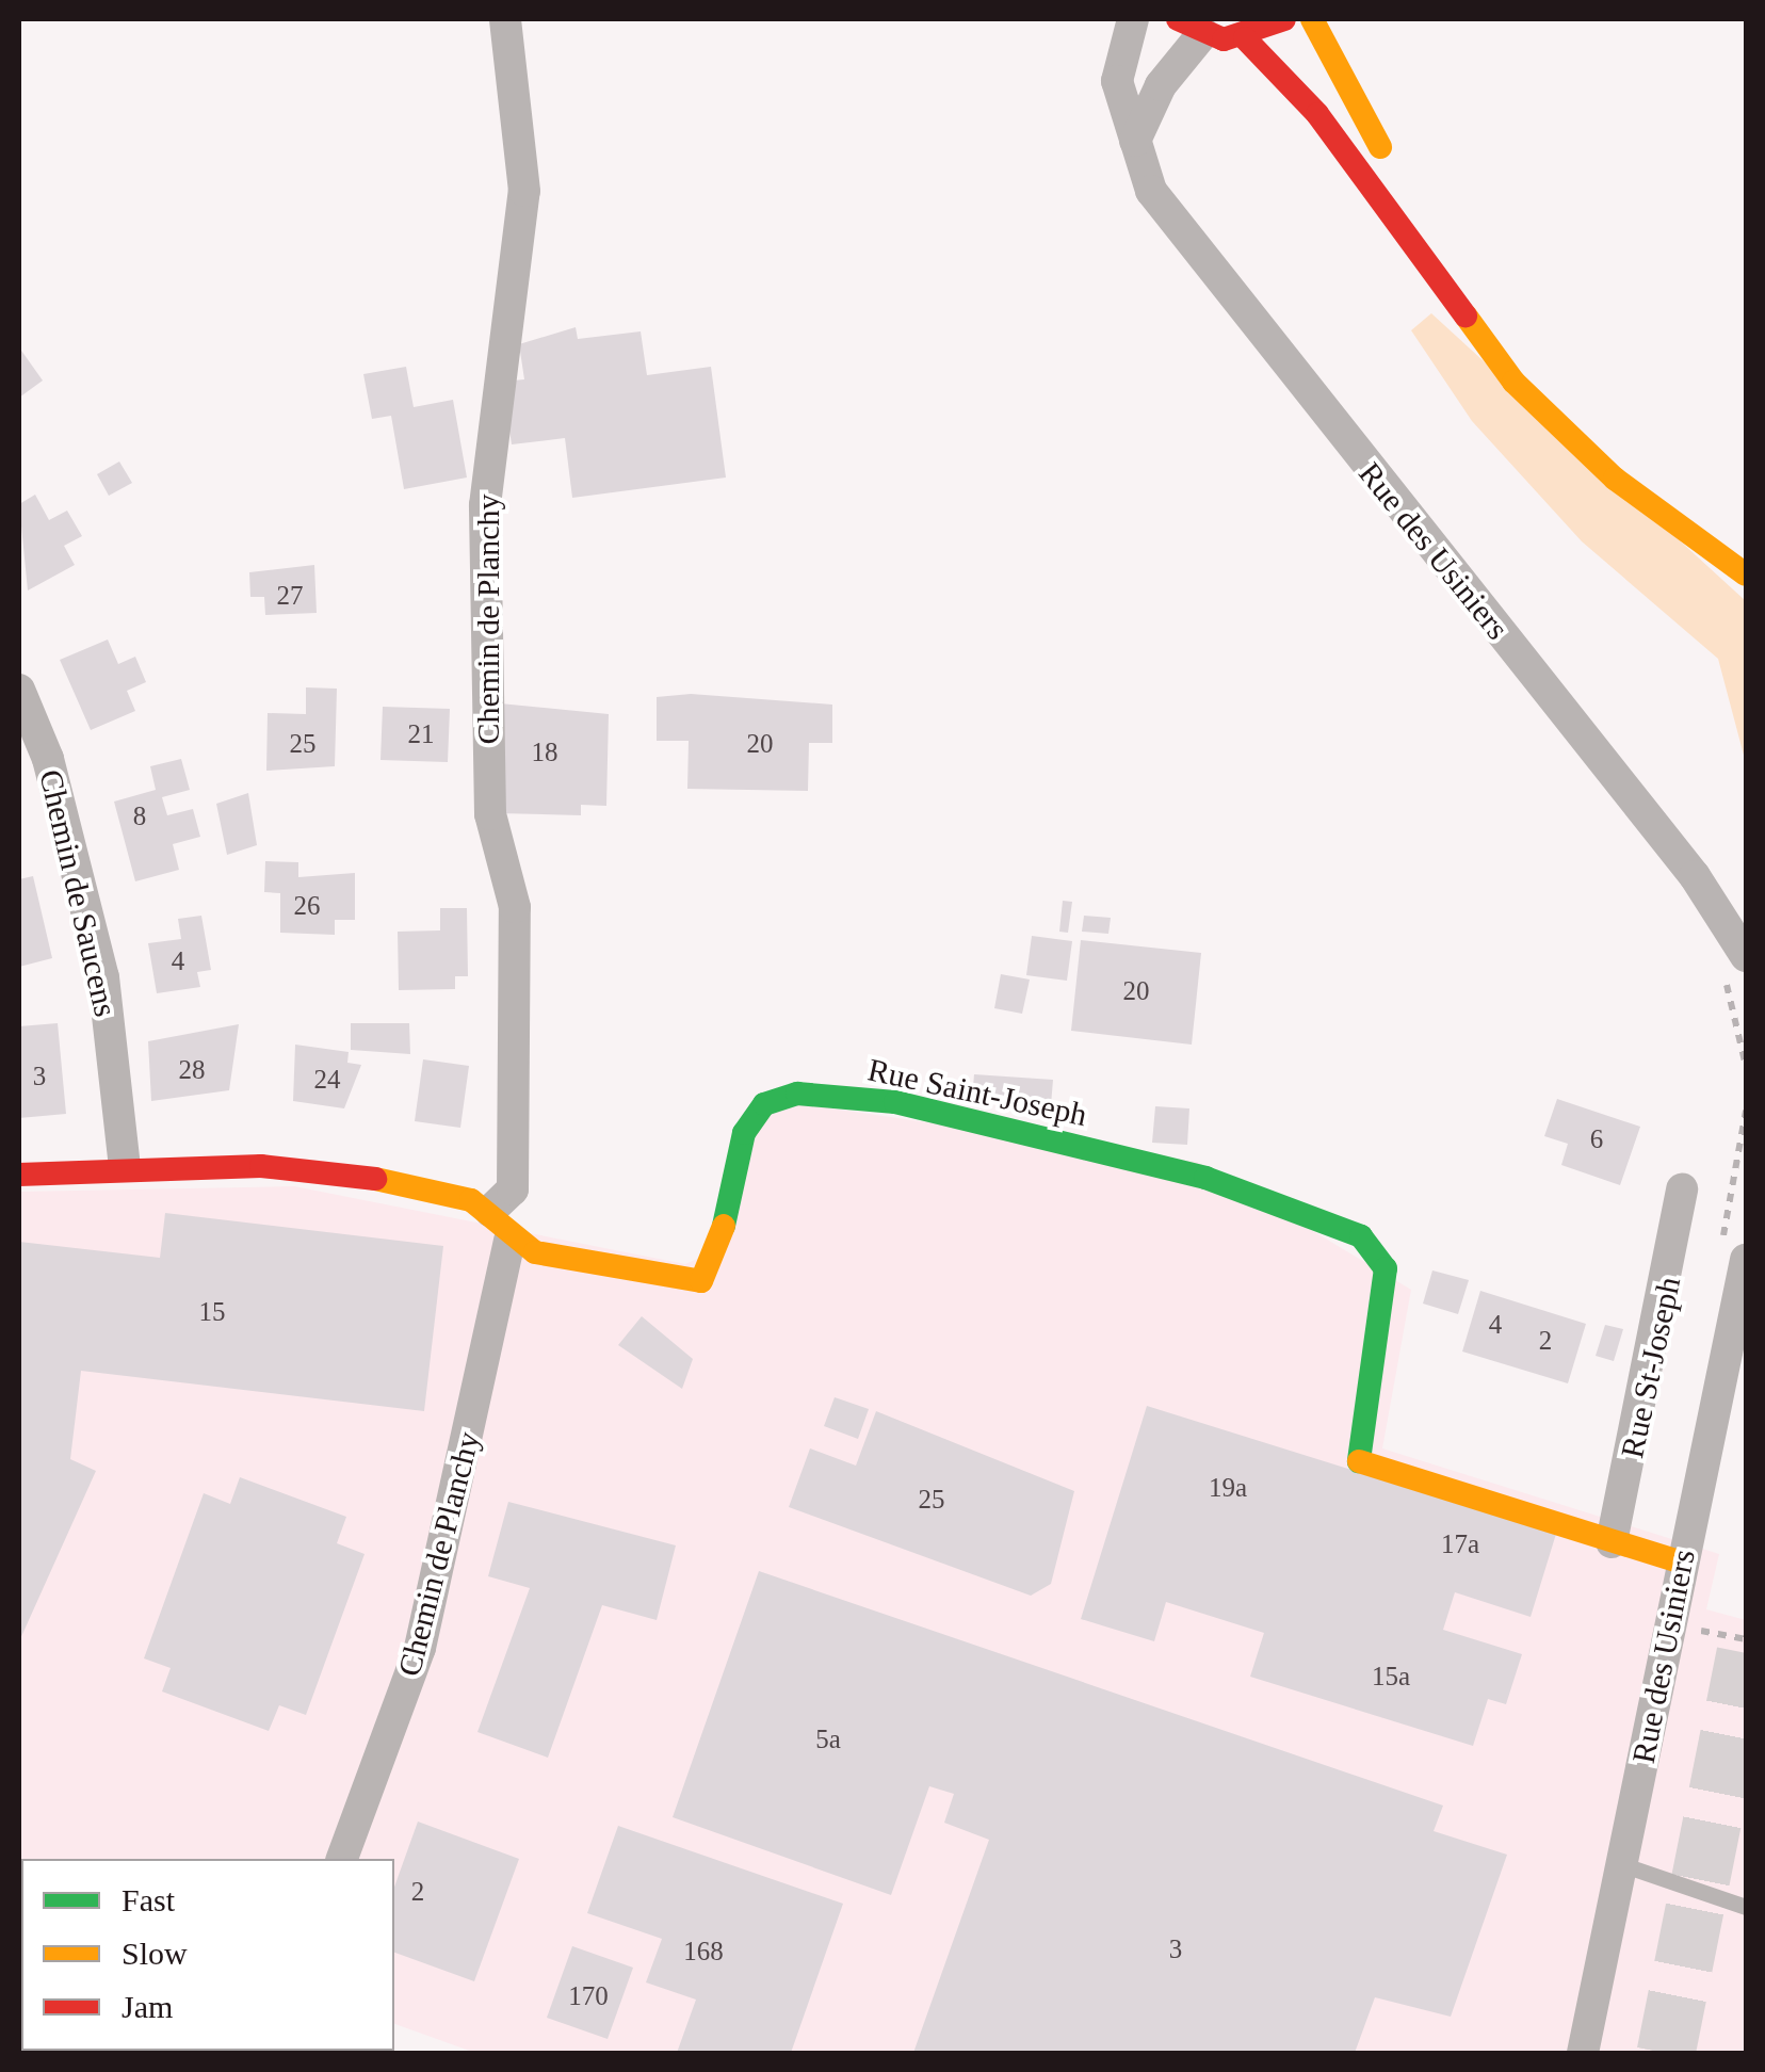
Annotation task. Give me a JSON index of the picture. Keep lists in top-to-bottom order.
{
  "streets": {
    "main road": ["Rue Saint-Joseph"],
    "street": [
      "Rue des Usiniers",
      "Chemin de Planchy",
      "Chemin de Saucens",
      "Rue St-Joseph"
    ]
  },
  "crossings": [
    ["Rue des Usiniers", "Rue Saint-Joseph"],
    ["Chemin de Planchy", "Rue Saint-Joseph"],
    ["Rue Saint-Joseph", "Rue St-Joseph"]
  ],
  "house_numbers": [
    "27",
    "21",
    "25",
    "20",
    "18",
    "8",
    "26",
    "4",
    "20",
    "28",
    "3",
    "24",
    "6",
    "15",
    "4",
    "2",
    "19a",
    "25",
    "17a",
    "15a",
    "5a",
    "2",
    "3",
    "168",
    "170"
  ],
  "legend": ["Fast", "Slow", "Jam"]
}
